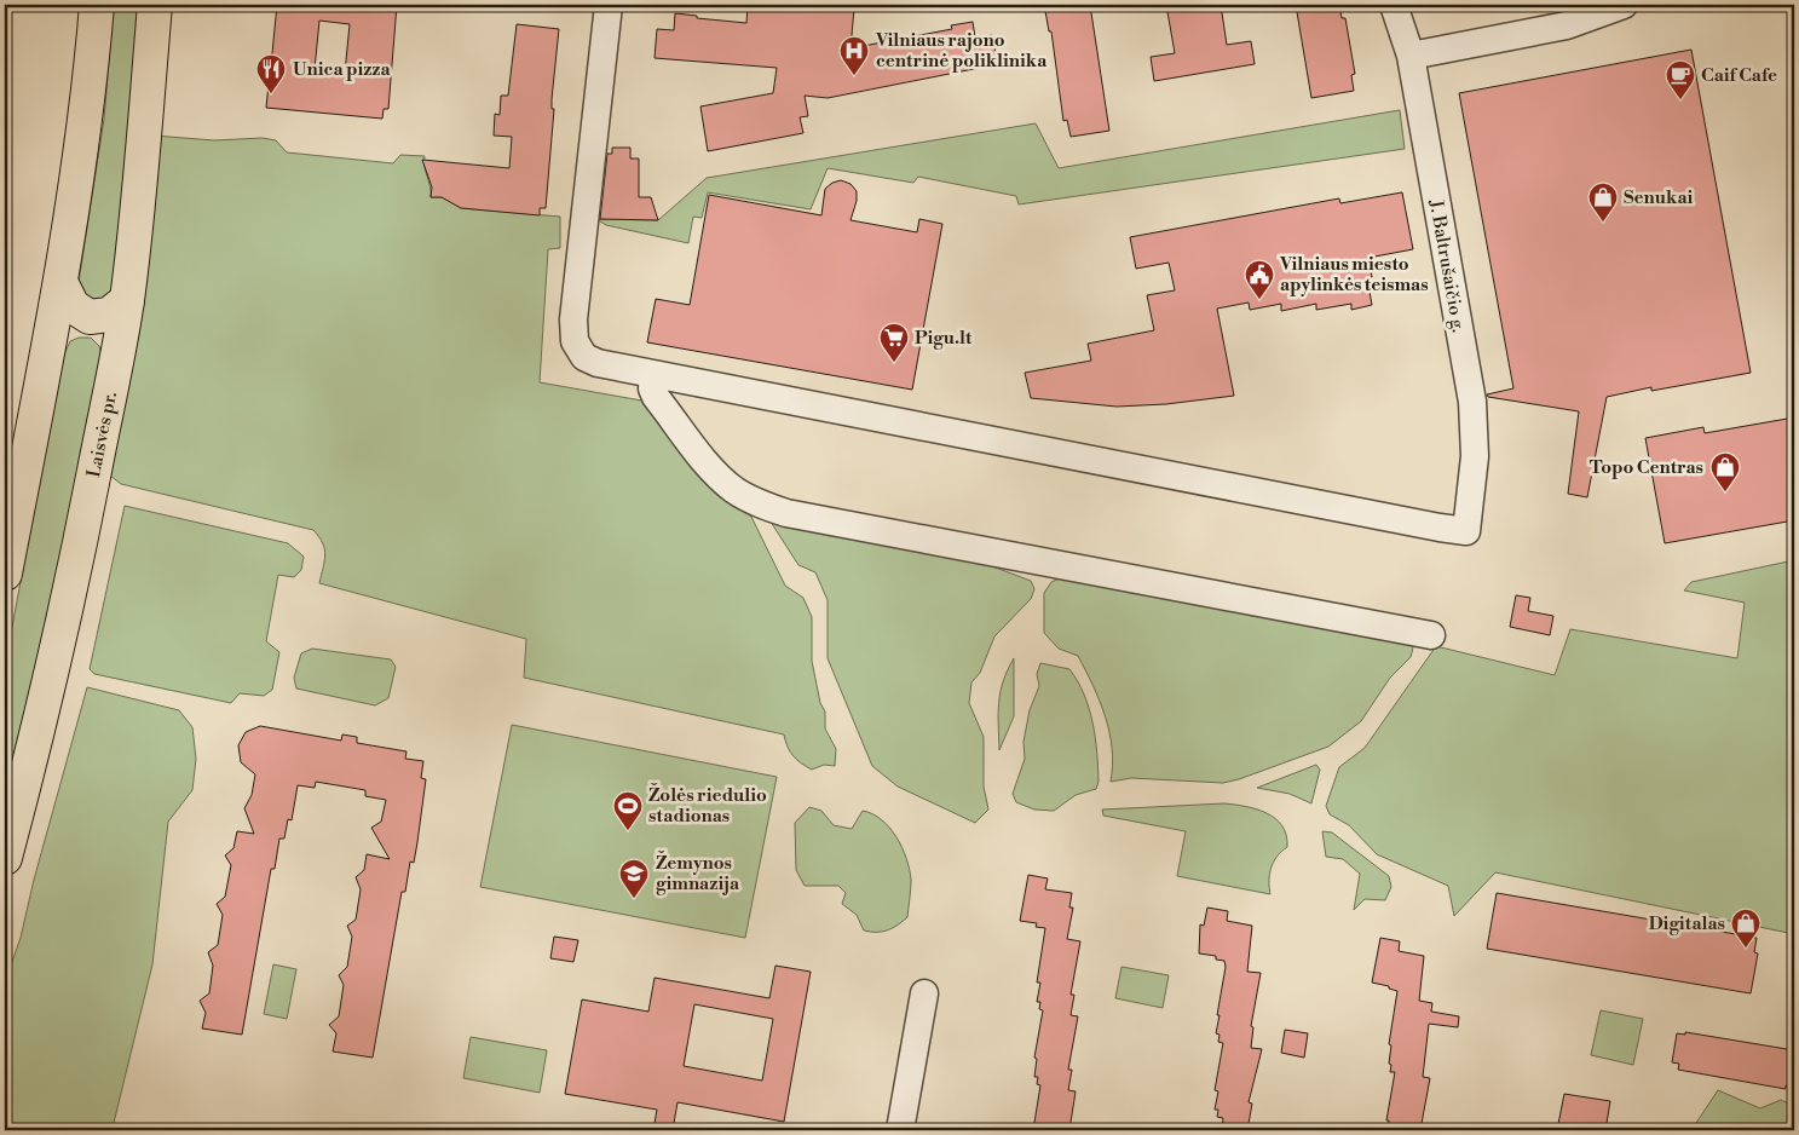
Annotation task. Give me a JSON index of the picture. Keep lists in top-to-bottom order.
{
  "streets": {
    "main road": ["Laisvės pr."],
    "street": ["J. Baltrušaičio g."]
  },
  "places": {
    "hospital": ["Vilniaus rajono centrinė poliklinika"],
    "restaurant": ["Unica pizza"],
    "cafe": ["Caif Cafe"],
    "shop": ["Senukai", "Topo Centras", "Digitalas"],
    "public building": ["Vilniaus miesto apylinkės teismas"],
    "supermarket": ["Pigu.lt"],
    "sports": ["Žolės riedulio stadionas"],
    "school or university": ["Žemynos gimnazija"]
  }
}
